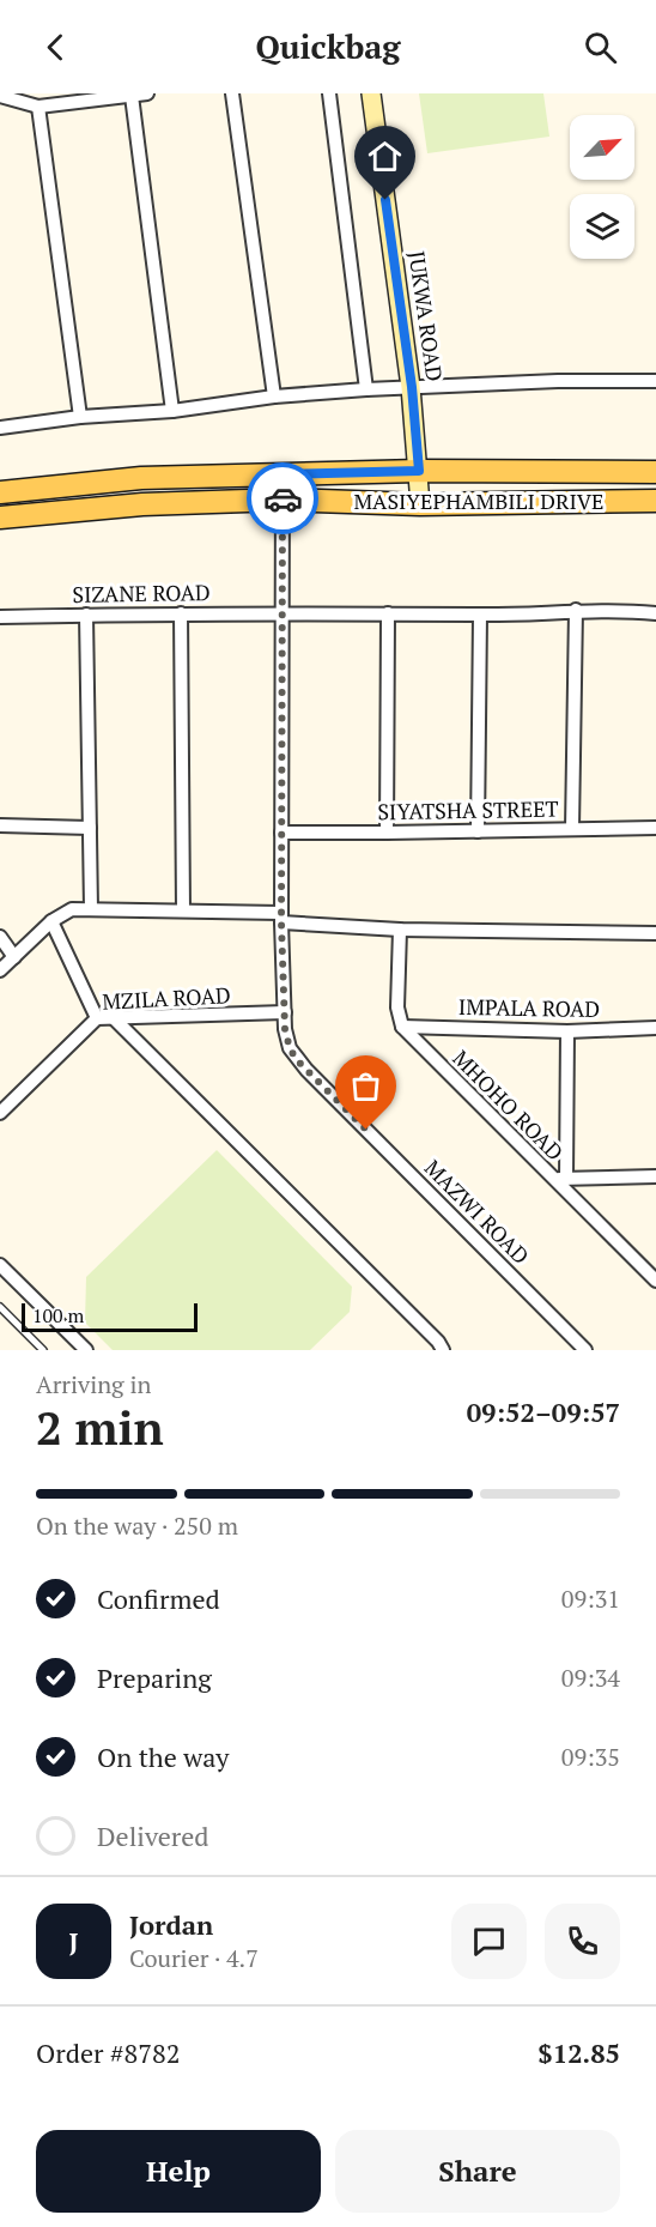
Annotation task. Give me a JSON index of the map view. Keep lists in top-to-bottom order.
{
  "streets": {
    "main road": ["MASIYEPHAMBILI DRIVE"],
    "street": [
      "JUKWA ROAD",
      "SIZANE ROAD",
      "SIYATSHA STREET",
      "MZILA ROAD",
      "IMPALA ROAD",
      "MHOHO ROAD",
      "MAZWI ROAD"
    ]
  },
  "crossings": [
    ["JUKWA ROAD", "MASIYEPHAMBILI DRIVE"],
    ["MASIYEPHAMBILI DRIVE", "MAZWI ROAD"],
    ["SIZANE ROAD", "MAZWI ROAD"],
    ["SIYATSHA STREET", "MAZWI ROAD"],
    ["MZILA ROAD", "MAZWI ROAD"],
    ["IMPALA ROAD", "MHOHO ROAD"]
  ],
  "scale_bar": "100 m",
  "north": "top right",
  "page": {
    "header": "Quickbag",
    "scale": "100 m",
    "heading": ["2 min", "Arriving in", "09:52–09:57"],
    "panel": [
      "Jordan",
      "Courier · 4.7",
      "Order #8782",
      "$12.85"
    ],
    "bar": "On the way · 250 m",
    "list": [
      ["Confirmed", "09:31"],
      ["Preparing", "09:34"],
      ["On the way", "09:35"],
      "Delivered"
    ],
    "round": "J",
    "buttons": ["Help", "Share"]
  }
}
